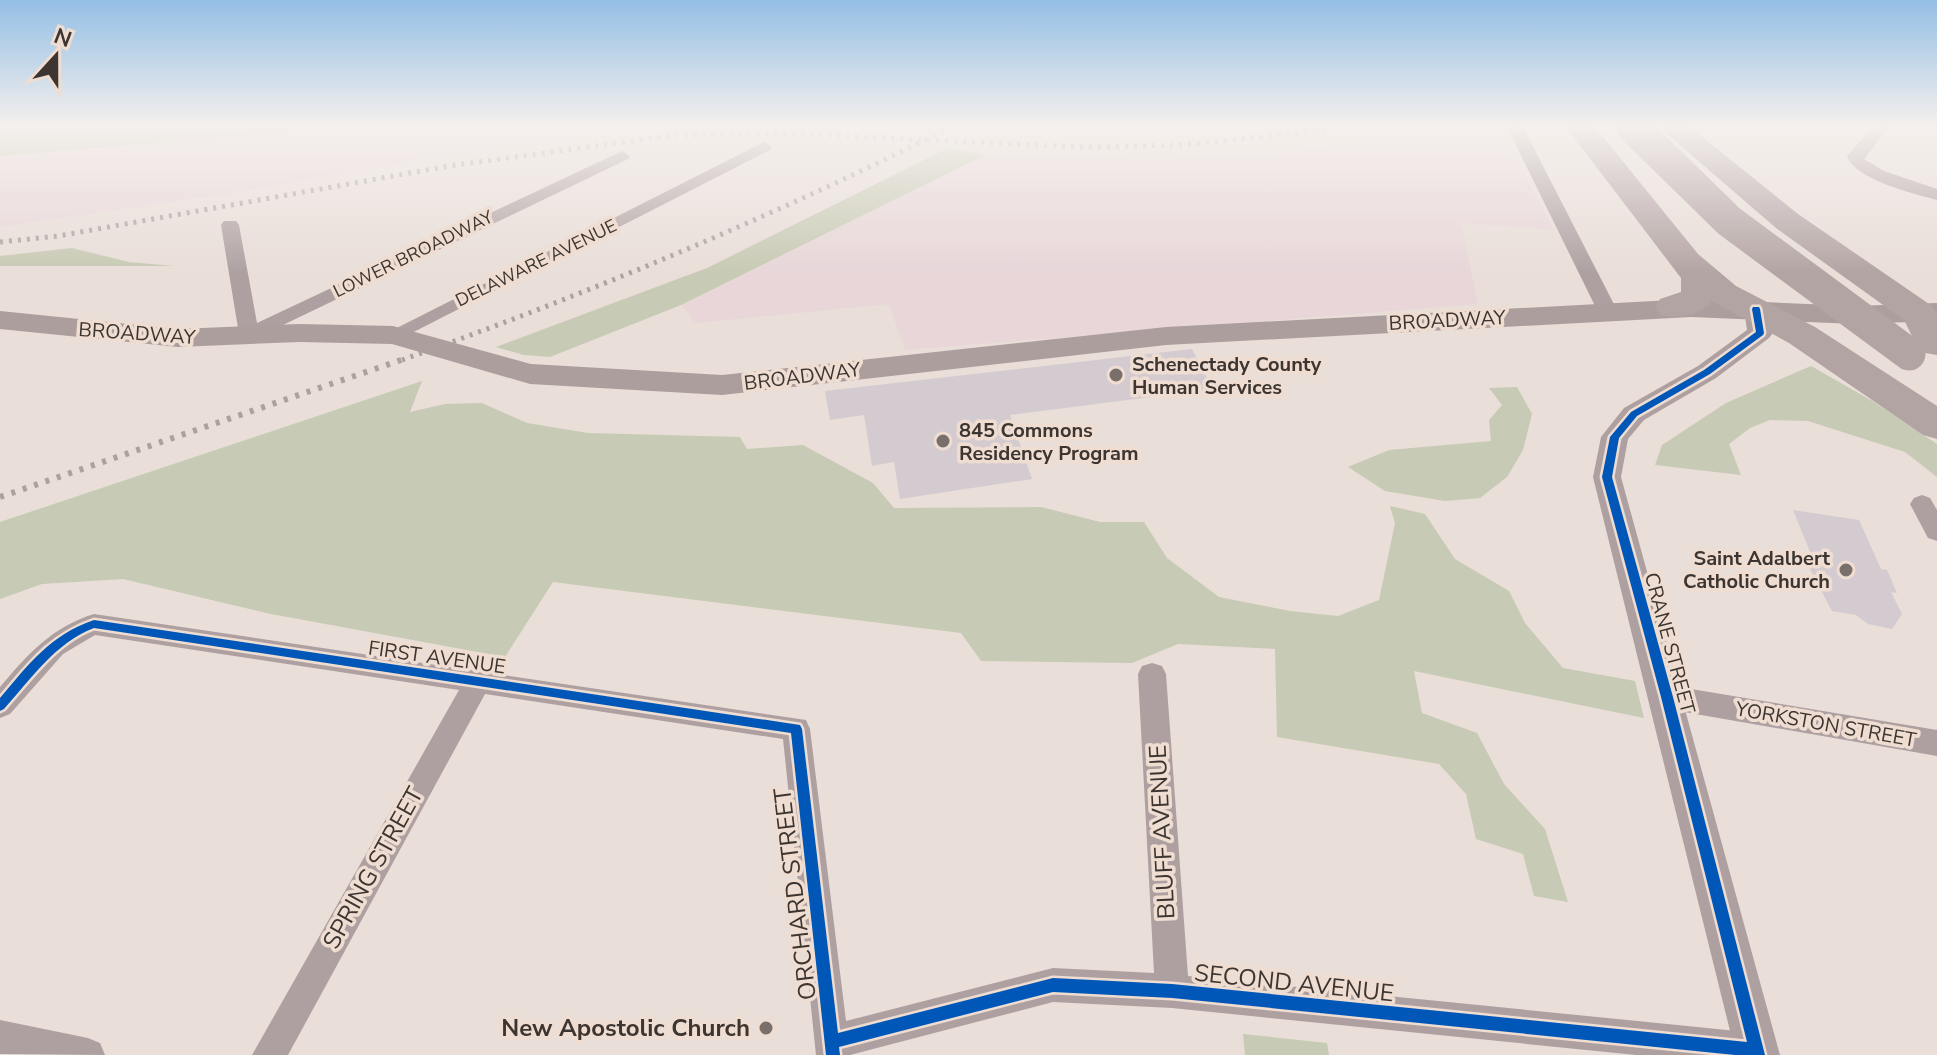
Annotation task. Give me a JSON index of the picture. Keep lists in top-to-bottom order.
{
  "streets": {
    "main road": ["BROADWAY"],
    "street": [
      "LOWER BROADWAY",
      "DELAWARE AVENUE",
      "CRANE STREET",
      "FIRST AVENUE",
      "YORKSTON STREET",
      "BLUFF AVENUE",
      "SPRING STREET",
      "ORCHARD STREET",
      "SECOND AVENUE"
    ]
  },
  "crossings": [
    ["LOWER BROADWAY", "BROADWAY"],
    ["DELAWARE AVENUE", "BROADWAY"],
    ["BROADWAY", "CRANE STREET"],
    ["CRANE STREET", "YORKSTON STREET"],
    ["CRANE STREET", "SECOND AVENUE"],
    ["FIRST AVENUE", "SPRING STREET"],
    ["FIRST AVENUE", "ORCHARD STREET"],
    ["BLUFF AVENUE", "SECOND AVENUE"],
    ["ORCHARD STREET", "SECOND AVENUE"]
  ],
  "places": [
    "Schenectady County Human Services",
    "845 Commons Residency Program",
    "Saint Adalbert Catholic Church",
    "New Apostolic Church"
  ],
  "north": "top"
}
